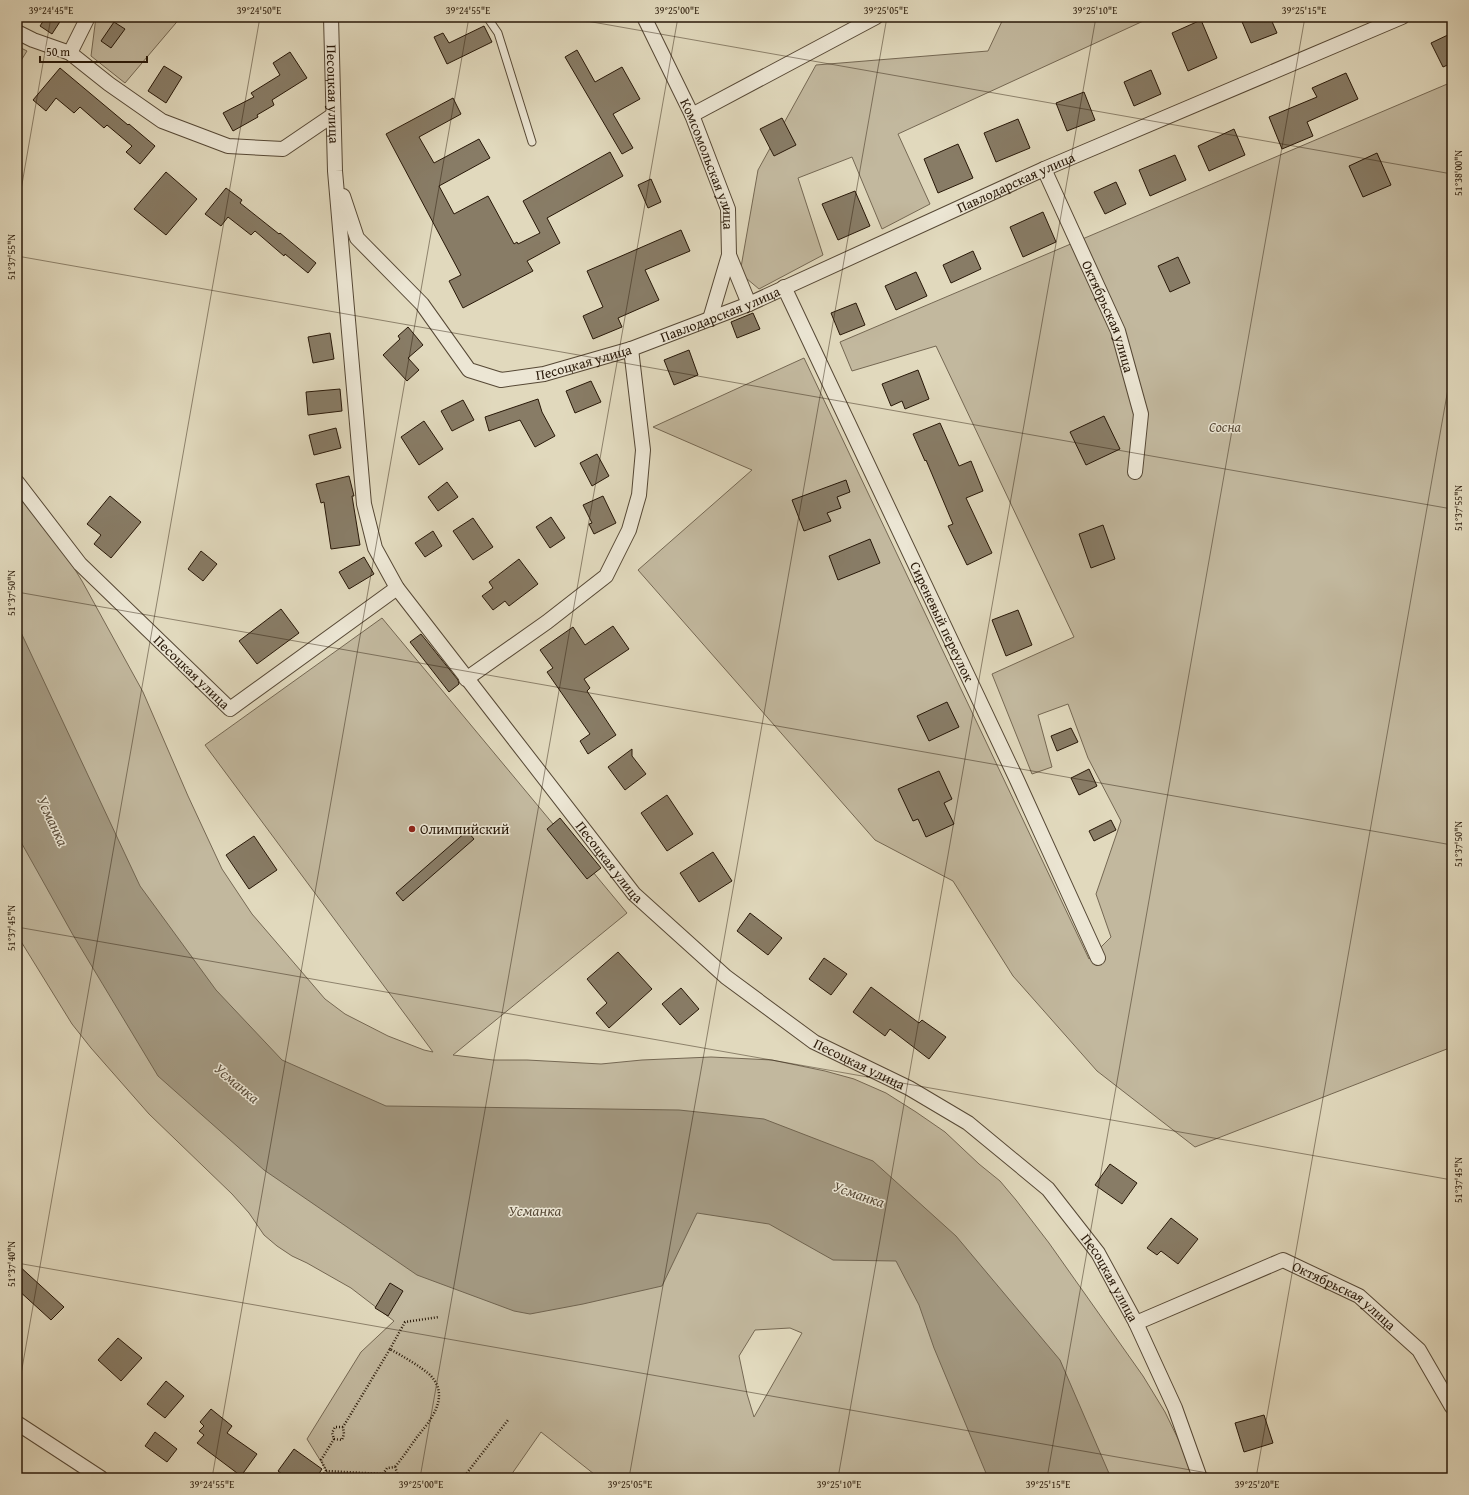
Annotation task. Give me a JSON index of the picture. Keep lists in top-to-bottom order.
{
  "streets": {
    "street": [
      "Песоцкая улица",
      "Комсомольская улица",
      "Павлодарская улица",
      "Октябрьская улица",
      "Сиреневый переулок"
    ]
  },
  "crossings": [
    ["Песоцкая улица", "Павлодарская улица"],
    ["Песоцкая улица", "Октябрьская улица"],
    ["Комсомольская улица", "Павлодарская улица"],
    ["Павлодарская улица", "Октябрьская улица"],
    ["Павлодарская улица", "Сиреневый переулок"]
  ],
  "water": ["Усманка"],
  "parks": ["Сосна"],
  "places": ["Олимпийский"],
  "scale_bar": "50 m",
  "coordinates": [
    "39°24'45\"E",
    "39°24'50\"E",
    "39°24'55\"E",
    "39°25'00\"E",
    "39°25'05\"E",
    "39°25'10\"E",
    "39°25'15\"E",
    "51°38'00\"N",
    "51°37'55\"N",
    "51°37'50\"N",
    "51°37'45\"N",
    "51°37'40\"N",
    "39°25'20\"E"
  ]
}
